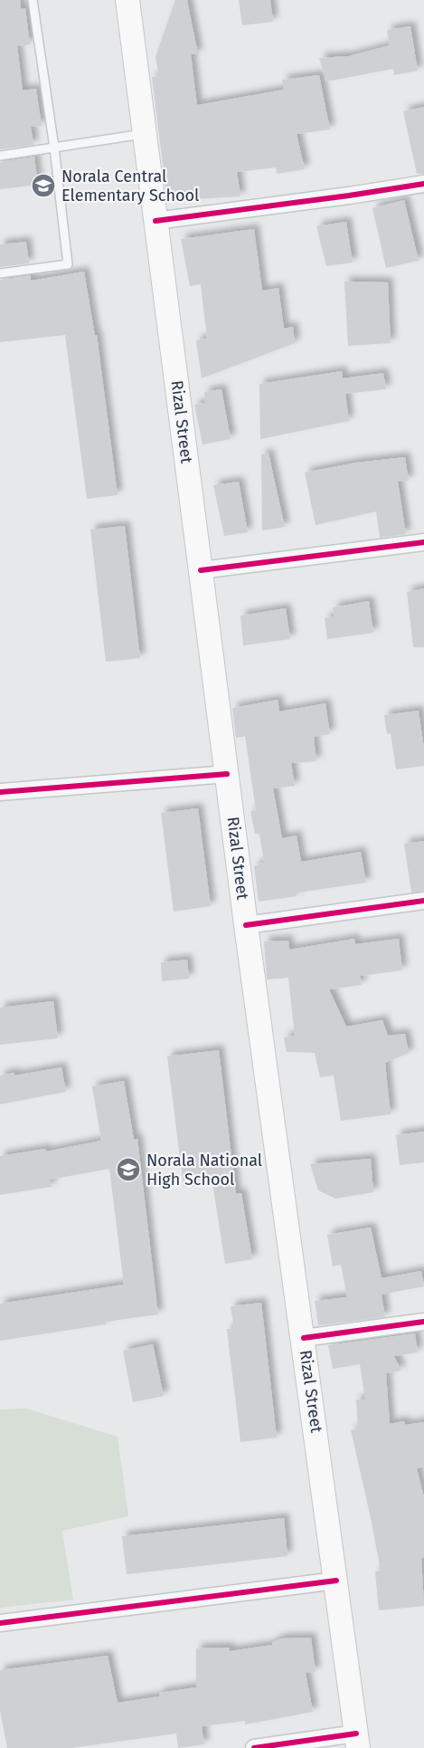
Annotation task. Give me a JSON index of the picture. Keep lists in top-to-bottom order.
{
  "streets": {
    "main road": ["Rizal Street"]
  },
  "places": {
    "school or university": ["Norala Central Elementary School", "Norala National High School"]
  }
}
